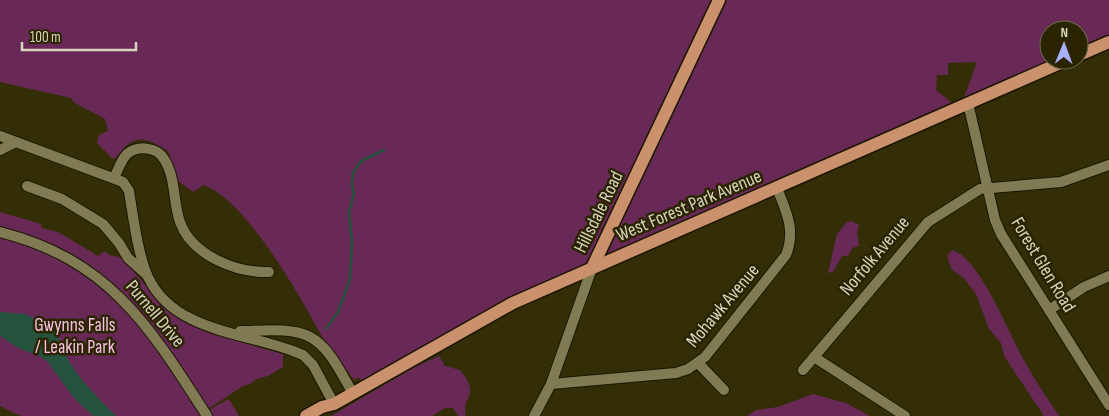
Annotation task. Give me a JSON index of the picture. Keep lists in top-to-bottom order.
{
  "streets": {
    "main road": ["West Forest Park Avenue", "Hillsdale Road"],
    "street": [
      "Norfolk Avenue",
      "Forest Glen Road",
      "Mohawk Avenue",
      "Purnell Drive"
    ]
  },
  "crossings": [
    ["West Forest Park Avenue", "Hillsdale Road"],
    ["West Forest Park Avenue", "Forest Glen Road"],
    ["West Forest Park Avenue", "Mohawk Avenue"],
    ["Hillsdale Road", "Mohawk Avenue"],
    ["Norfolk Avenue", "Forest Glen Road"]
  ],
  "parks": ["Gwynns Falls / Leakin Park"],
  "scale_bar": "100 m",
  "north": "top"
}
